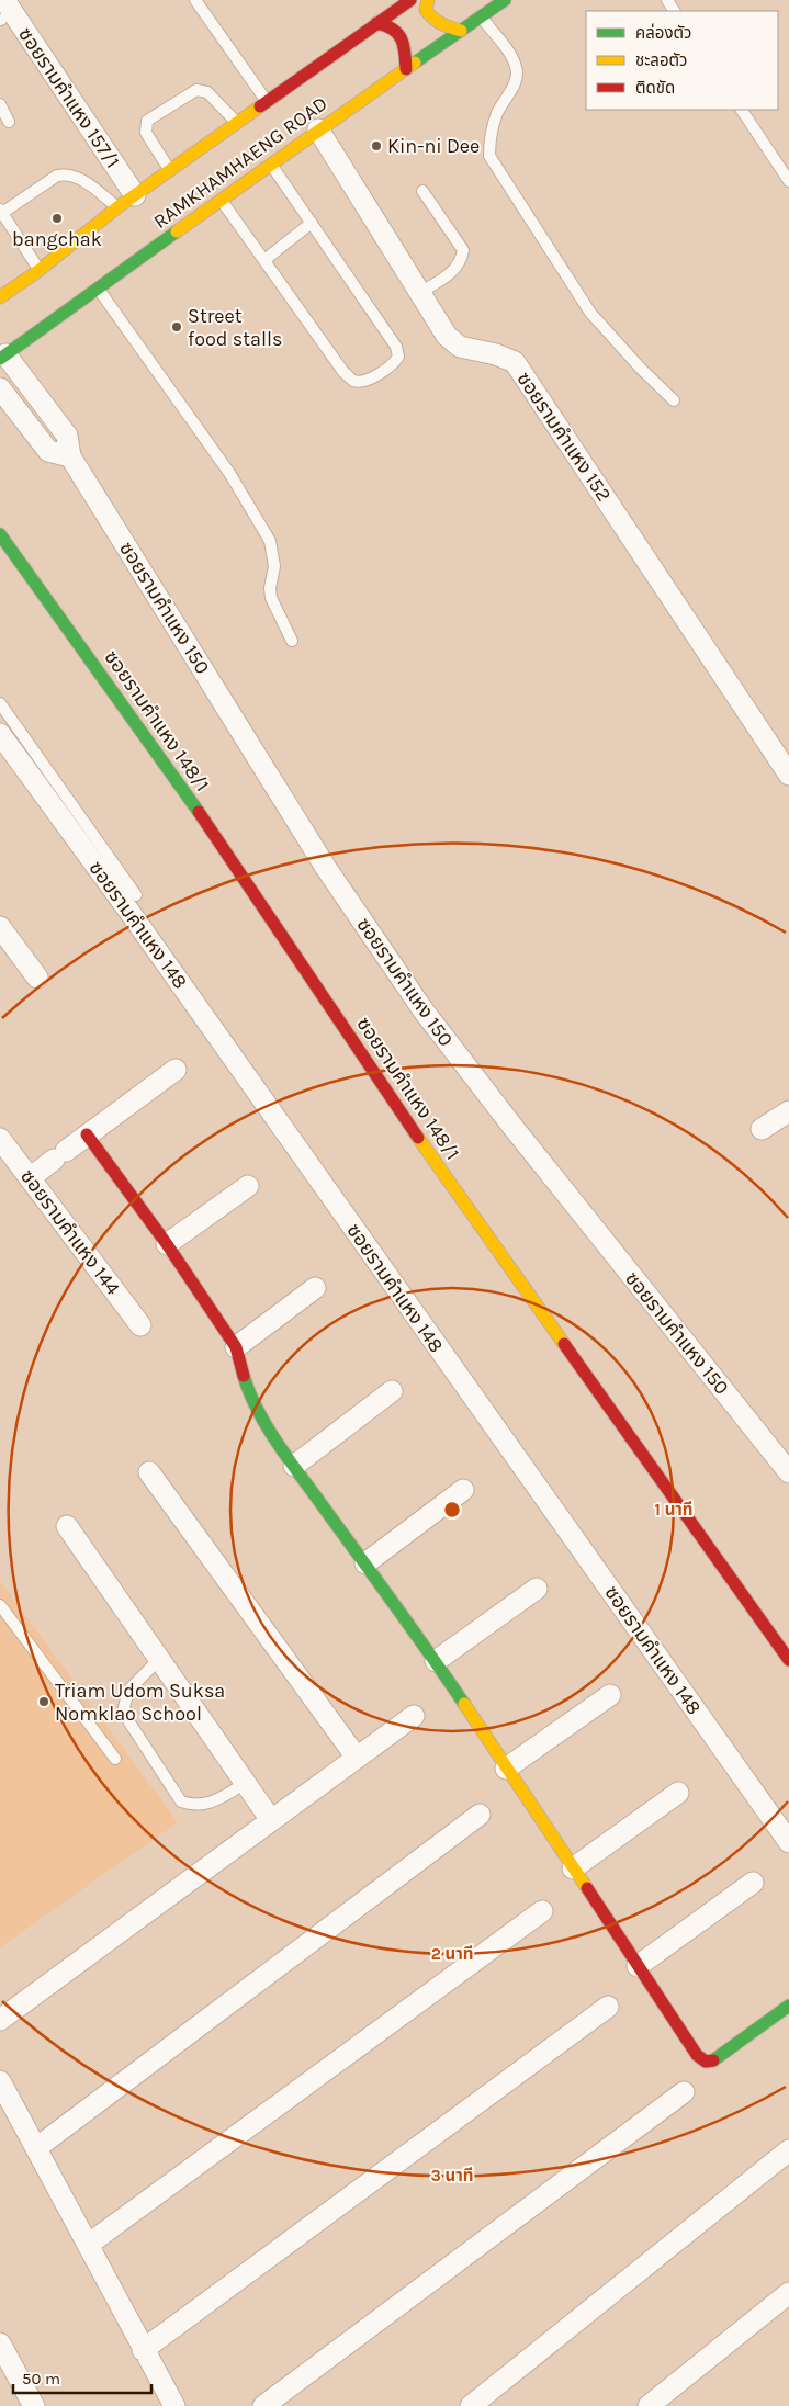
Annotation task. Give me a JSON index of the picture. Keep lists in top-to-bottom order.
{
  "streets": {
    "street": [
      "ซอยรามคำแหง 157/1",
      "RAMKHAMHAENG ROAD",
      "ซอยรามคำแหง 152",
      "ซอยรามคำแหง 150",
      "ซอยรามคำแหง 148/1",
      "ซอยรามคำแหง 148",
      "ซอยรามคำแหง 144"
    ]
  },
  "crossings": [
    ["ซอยรามคำแหง 157/1", "RAMKHAMHAENG ROAD"],
    ["RAMKHAMHAENG ROAD", "ซอยรามคำแหง 152"],
    ["RAMKHAMHAENG ROAD", "ซอยรามคำแหง 150"]
  ],
  "places": [
    "Kin-ni Dee",
    "bangchak",
    "Street food stalls",
    "Triam Udom Suksa Nomklao School"
  ],
  "legend": ["คล่องตัว", "ชะลอตัว", "ติดขัด"],
  "scale_bar": "50 m",
  "rings": ["1 นาที", "2 นาที", "3 นาที"]
}
